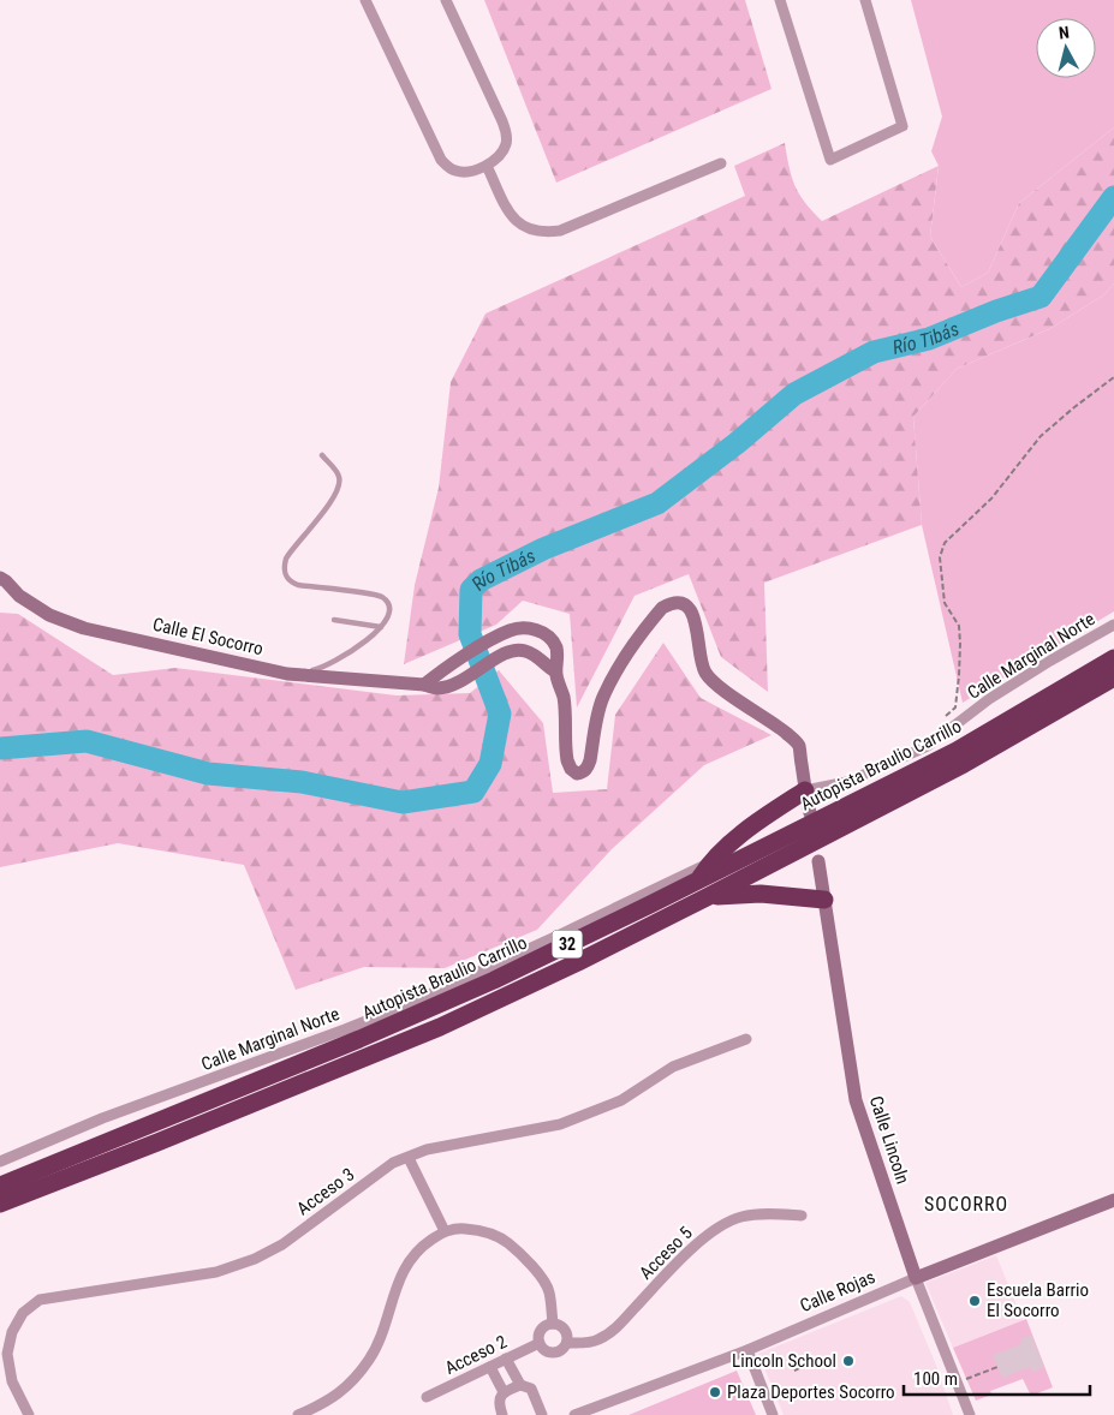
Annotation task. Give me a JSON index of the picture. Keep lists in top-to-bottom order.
{
  "streets": {
    "highway": ["Autopista Braulio Carrillo", "32"],
    "street": [
      "Calle El Socorro",
      "Calle Marginal Norte",
      "Calle Lincoln",
      "Acceso 3",
      "Acceso 5",
      "Calle Rojas",
      "Acceso 2"
    ]
  },
  "crossings": [
    ["Calle Lincoln", "Calle Rojas"],
    ["Acceso 5", "Acceso 2"]
  ],
  "districts": ["SOCORRO"],
  "water": ["Río Tibás"],
  "places": ["Escuela Barrio El Socorro", "Lincoln School", "Plaza Deportes Socorro"],
  "scale_bar": "100 m",
  "north": "top"
}
